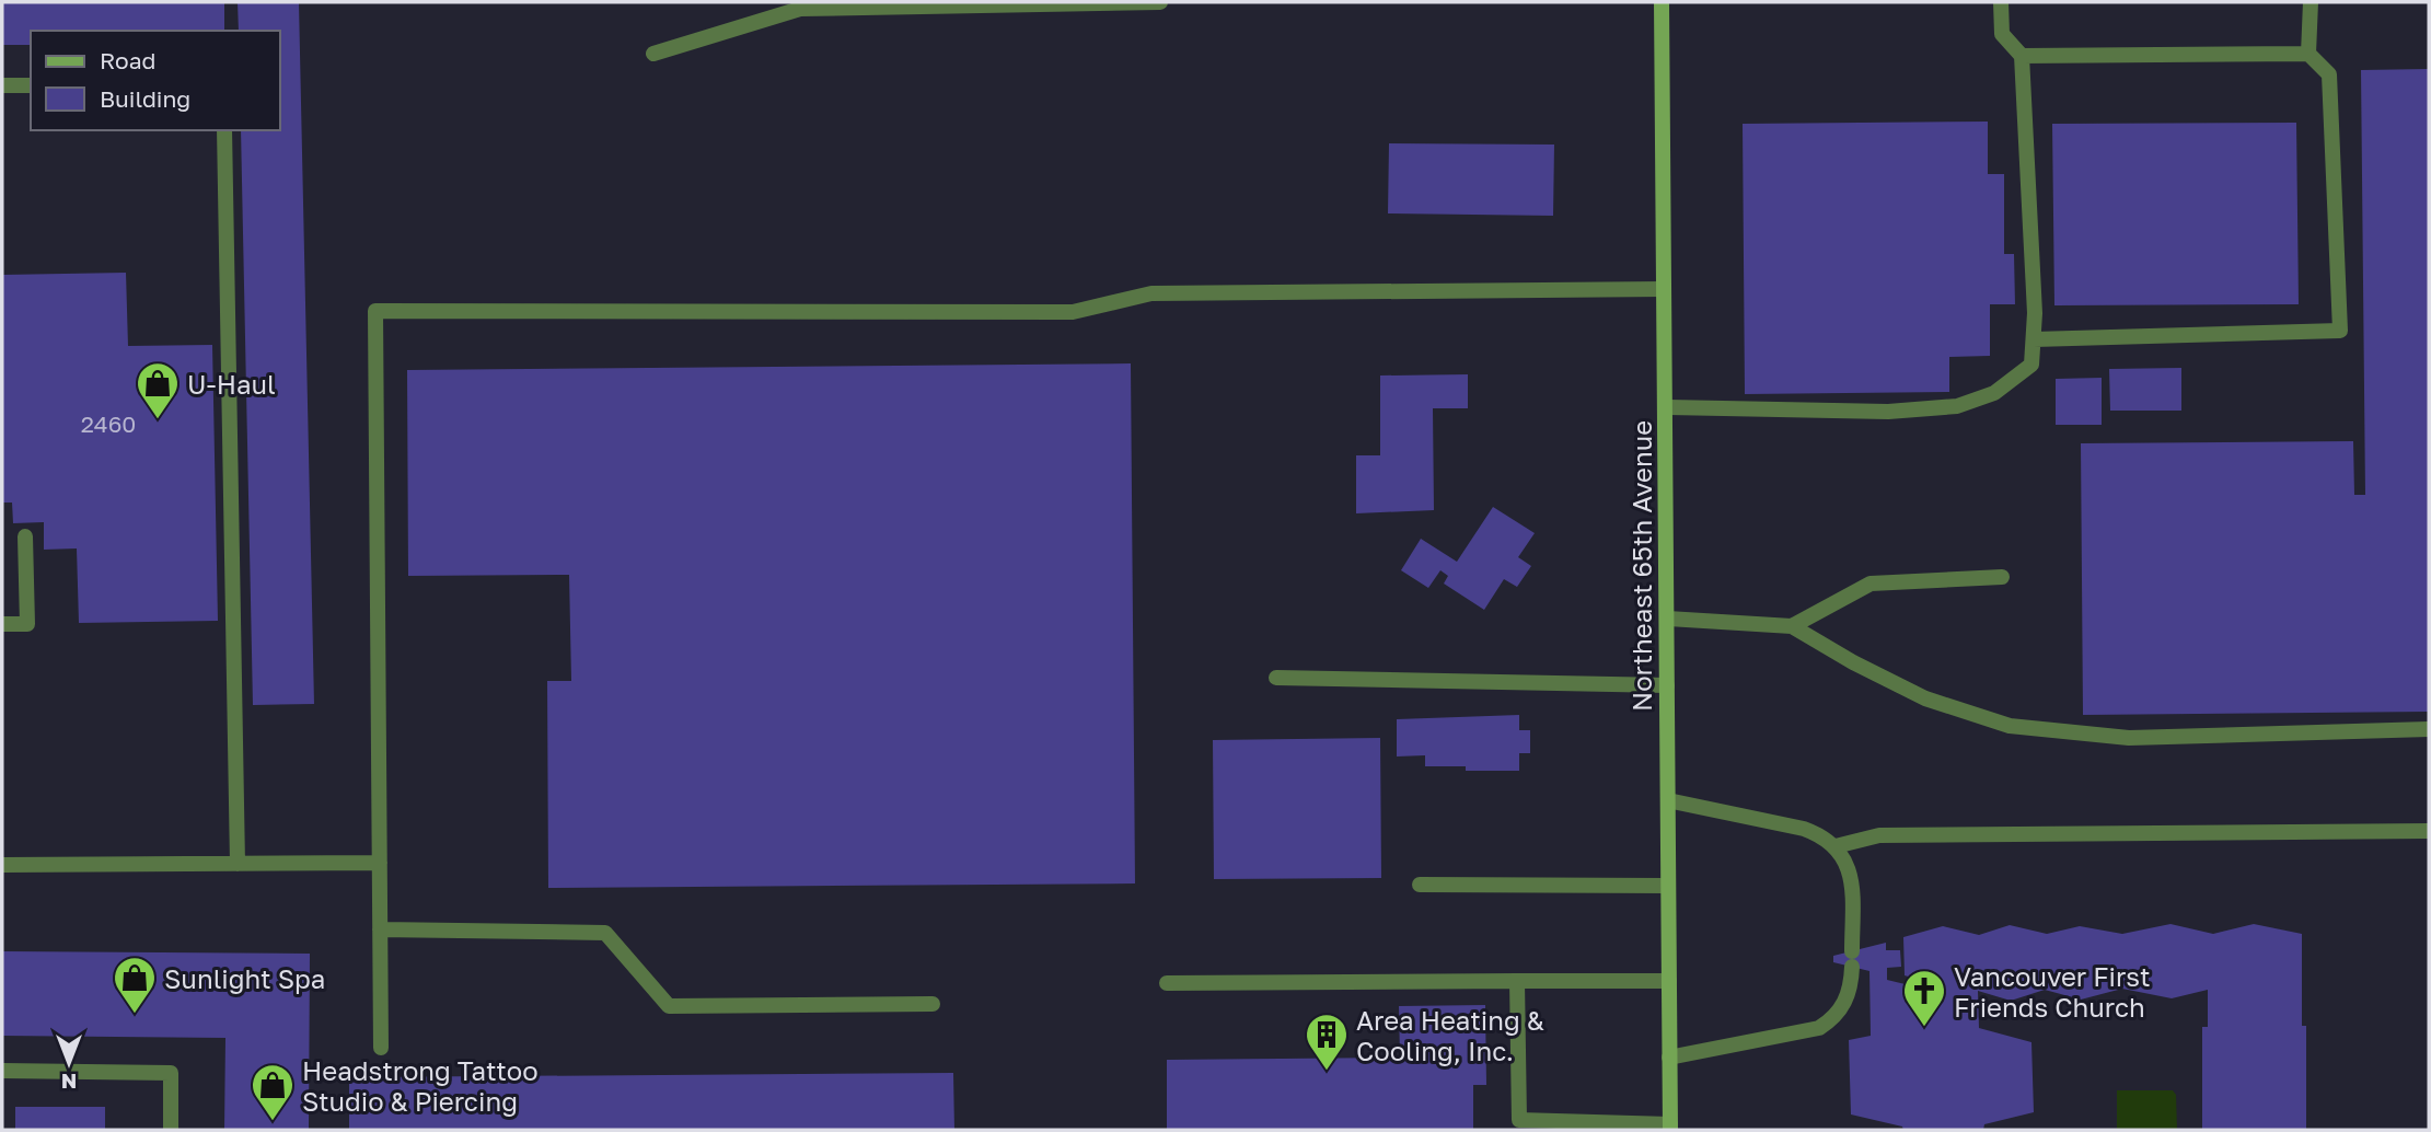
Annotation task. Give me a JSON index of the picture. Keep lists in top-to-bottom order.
{
  "streets": {
    "street": ["Northeast 65th Avenue"]
  },
  "places": {
    "shop": ["U-Haul", "Sunlight Spa", "Headstrong Tattoo Studio & Piercing"],
    "church": ["Vancouver First Friends Church"],
    "building": ["Area Heating & Cooling, Inc."]
  },
  "house_numbers": ["2460"],
  "legend": ["Road", "Building"],
  "north": "bottom"
}
